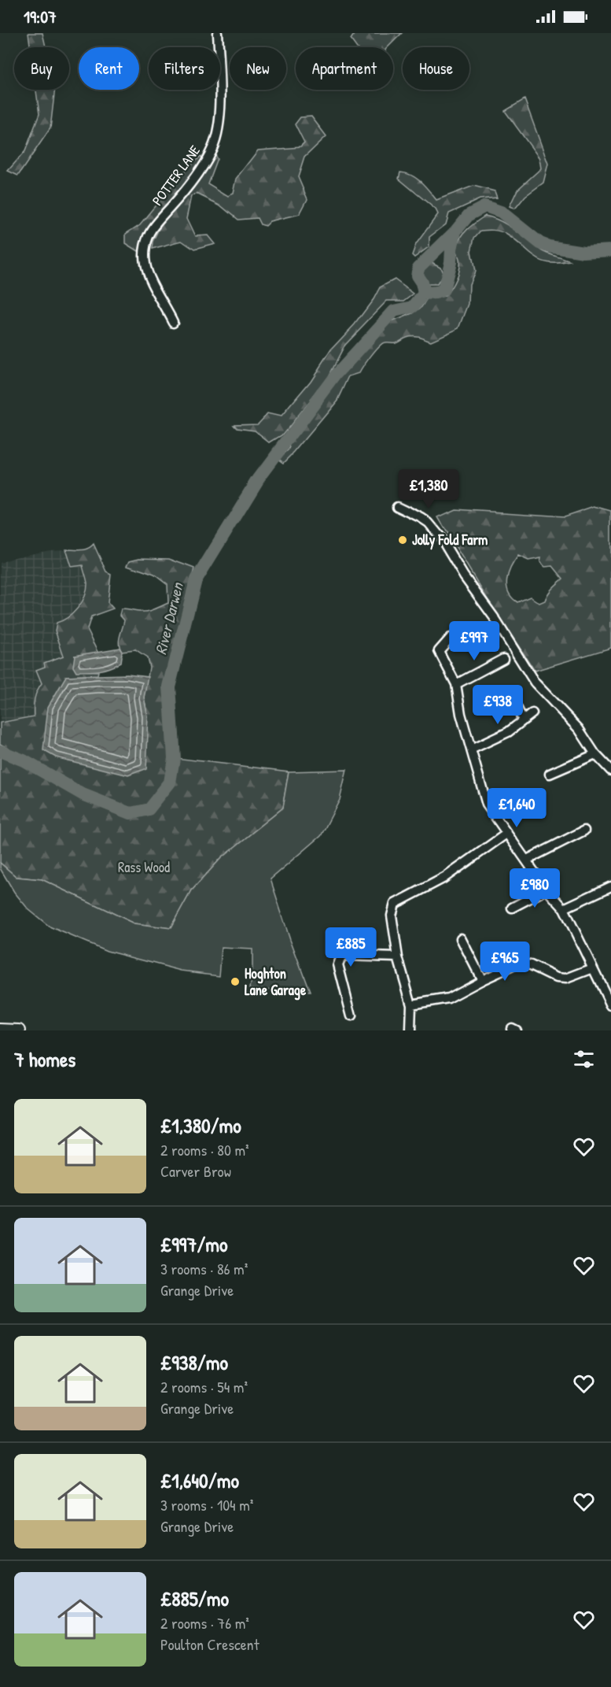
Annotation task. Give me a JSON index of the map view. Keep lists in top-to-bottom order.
{
  "streets": {
    "street": ["POTTER LANE"]
  },
  "water": ["River Darwen"],
  "parks": ["Rass Wood"],
  "places": ["Jolly Fold Farm", "Hoghton Lane Garage"],
  "page": {
    "status": "19:07",
    "chip": [
      "Buy",
      "Rent",
      "Filters",
      "New",
      "Apartment",
      "House"
    ],
    "price": [
      "£1,380",
      "£997",
      "£938",
      "£1,640",
      "£980",
      "£885",
      "£965"
    ],
    "heading": "7 homes",
    "list": [
      {
        "name": "£1,380/mo",
        "note": "2 rooms · 80 m² · Carver Brow"
      },
      {
        "name": "£997/mo",
        "note": "3 rooms · 86 m² · Grange Drive"
      },
      {
        "name": "£938/mo",
        "note": "2 rooms · 54 m² · Grange Drive"
      },
      {
        "name": "£1,640/mo",
        "note": "3 rooms · 104 m² · Grange Drive"
      },
      {
        "name": "£885/mo",
        "note": "2 rooms · 76 m² · Poulton Crescent"
      }
    ]
  }
}
